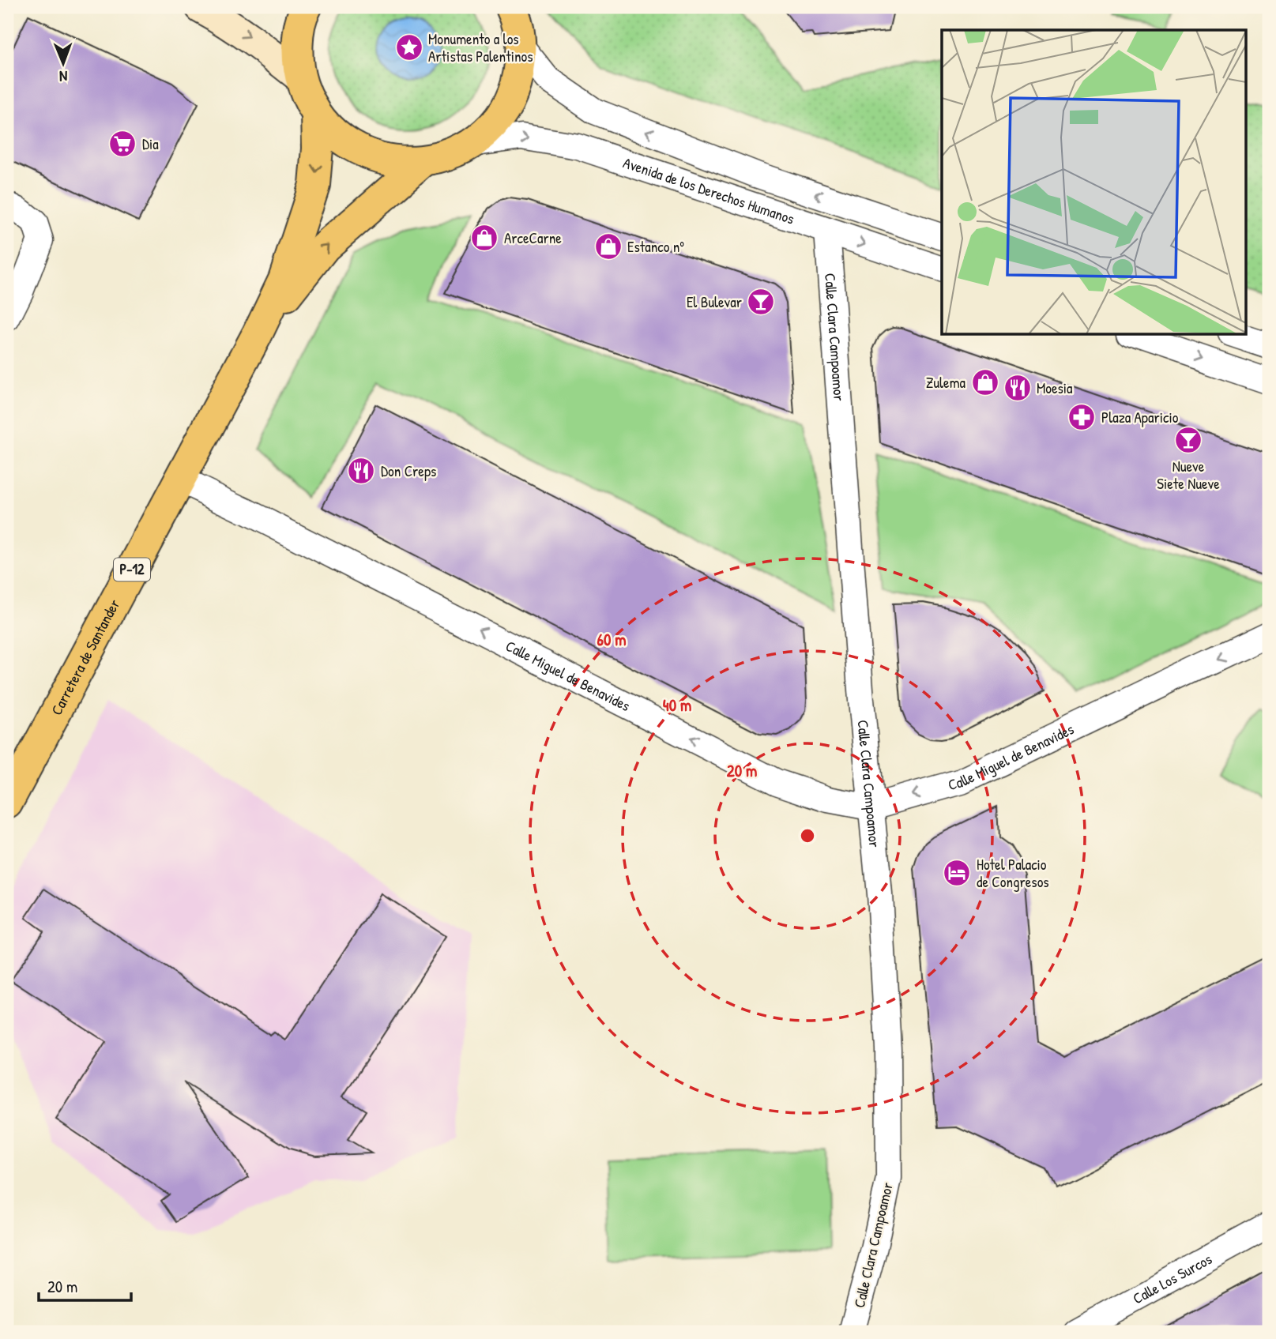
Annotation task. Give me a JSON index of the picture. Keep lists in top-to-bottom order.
{
  "streets": {
    "highway": ["P-12", "Carretera de Santander"],
    "street": [
      "Avenida de los Derechos Humanos",
      "Calle Clara Campoamor",
      "Calle Miguel de Benavides",
      "Calle Los Surcos"
    ]
  },
  "crossings": [
    ["Avenida de los Derechos Humanos", "Calle Clara Campoamor"],
    ["Calle Clara Campoamor", "Calle Miguel de Benavides"],
    ["Carretera de Santander", "Calle Miguel de Benavides"]
  ],
  "one_way": ["Calle Miguel de Benavides"],
  "places": {
    "place": ["Monumento a los Artistas Palentinos"],
    "supermarket": ["Dia"],
    "shop": ["ArceCarne", "Estanco nº", "Zulema"],
    "bar": ["El Bulevar", "Nueve Siete Nueve"],
    "restaurant": ["Moesia", "Don Creps"],
    "pharmacy": ["Plaza Aparicio"],
    "hotel": ["Hotel Palacio de Congresos"]
  },
  "scale_bar": "20 m",
  "north": "bottom",
  "rings": ["60 m", "40 m", "20 m"]
}
